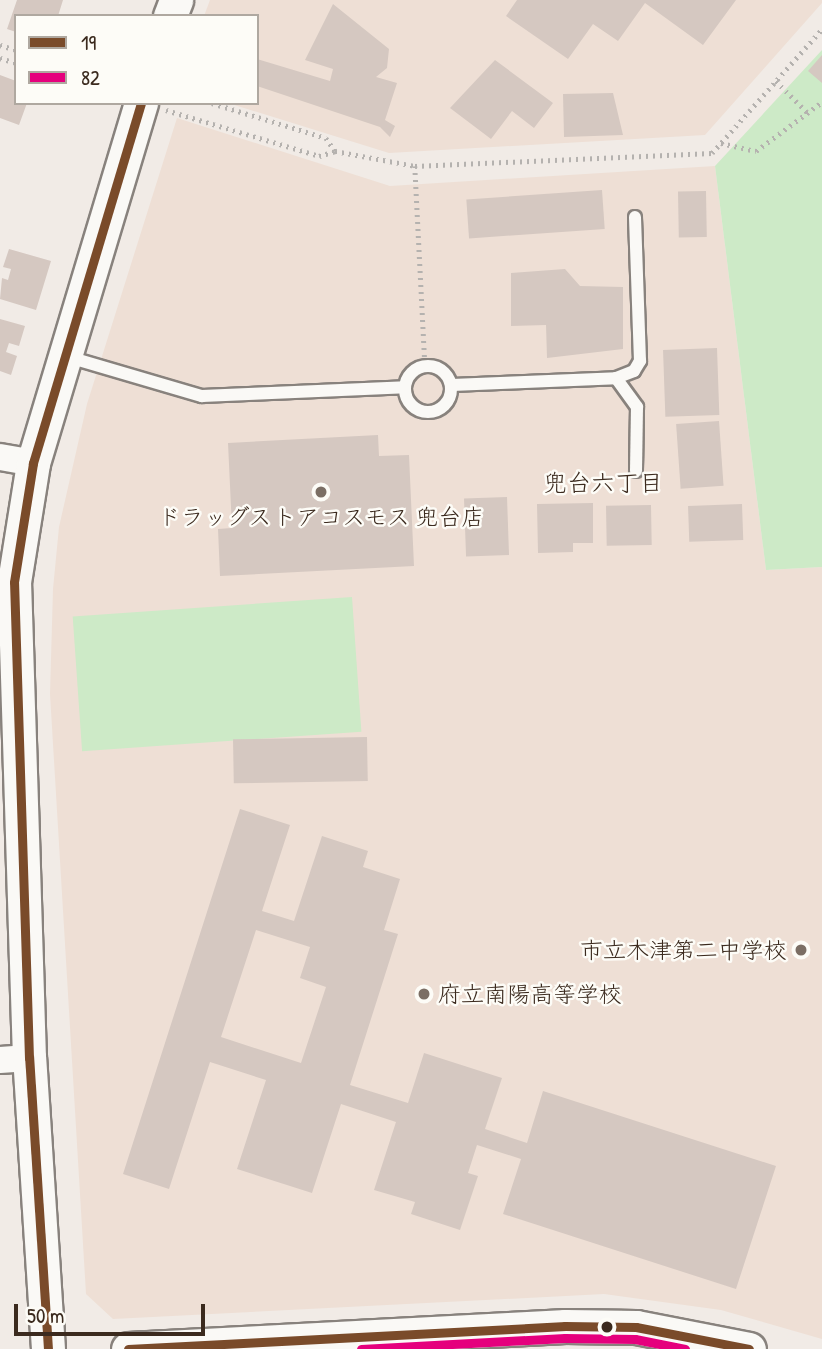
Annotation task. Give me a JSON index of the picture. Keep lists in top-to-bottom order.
{
  "districts": ["兜台六丁目"],
  "places": ["ドラッグストアコスモス 兜台店", "市立木津第二中学校", "府立南陽高等学校"],
  "lines": ["transit line 19", "transit line 82"],
  "legend": ["19", "82"],
  "scale_bar": "50 m"
}
